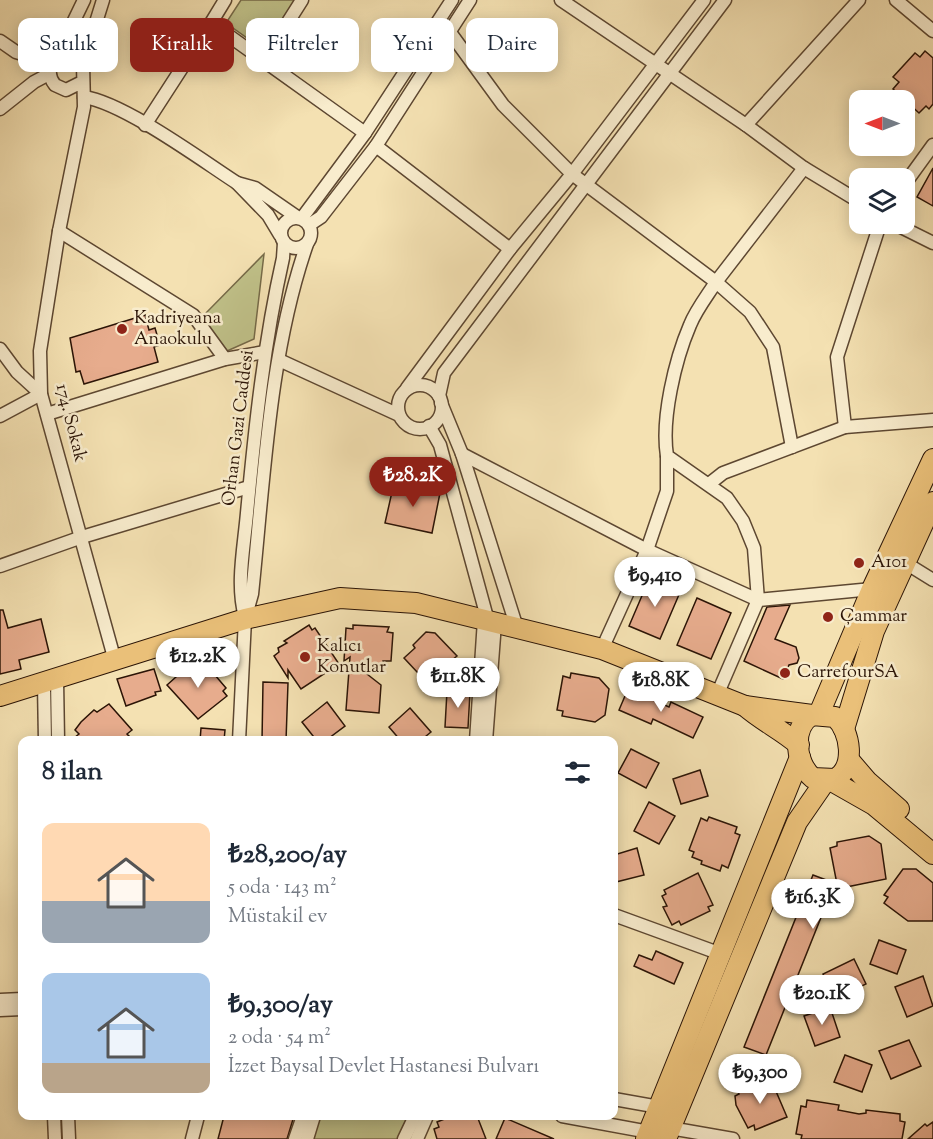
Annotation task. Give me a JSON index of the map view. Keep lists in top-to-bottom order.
{
  "streets": {
    "street": ["174. Sokak", "Orhan Gazi Caddesi"]
  },
  "places": [
    "Kadriyeana Anaokulu",
    "A101",
    "Çammar",
    "Kalıcı Konutlar",
    "CarrefourSA"
  ],
  "north": "left",
  "page": {
    "chip": [
      "Satılık",
      "Kiralık",
      "Filtreler",
      "Yeni",
      "Daire"
    ],
    "price": [
      "₺28.2K",
      "₺9,410",
      "₺12.2K",
      "₺11.8K",
      "₺18.8K",
      "₺16.3K",
      "₺20.1K",
      "₺9,300"
    ],
    "heading": "8 ilan",
    "list": [
      {
        "name": "₺28,200/ay",
        "note": "5 oda · 143 m² · Müstakil ev"
      },
      {
        "name": "₺9,300/ay",
        "note": "2 oda · 54 m² · İzzet Baysal Devlet Hastanesi Bulvarı"
      }
    ]
  }
}
